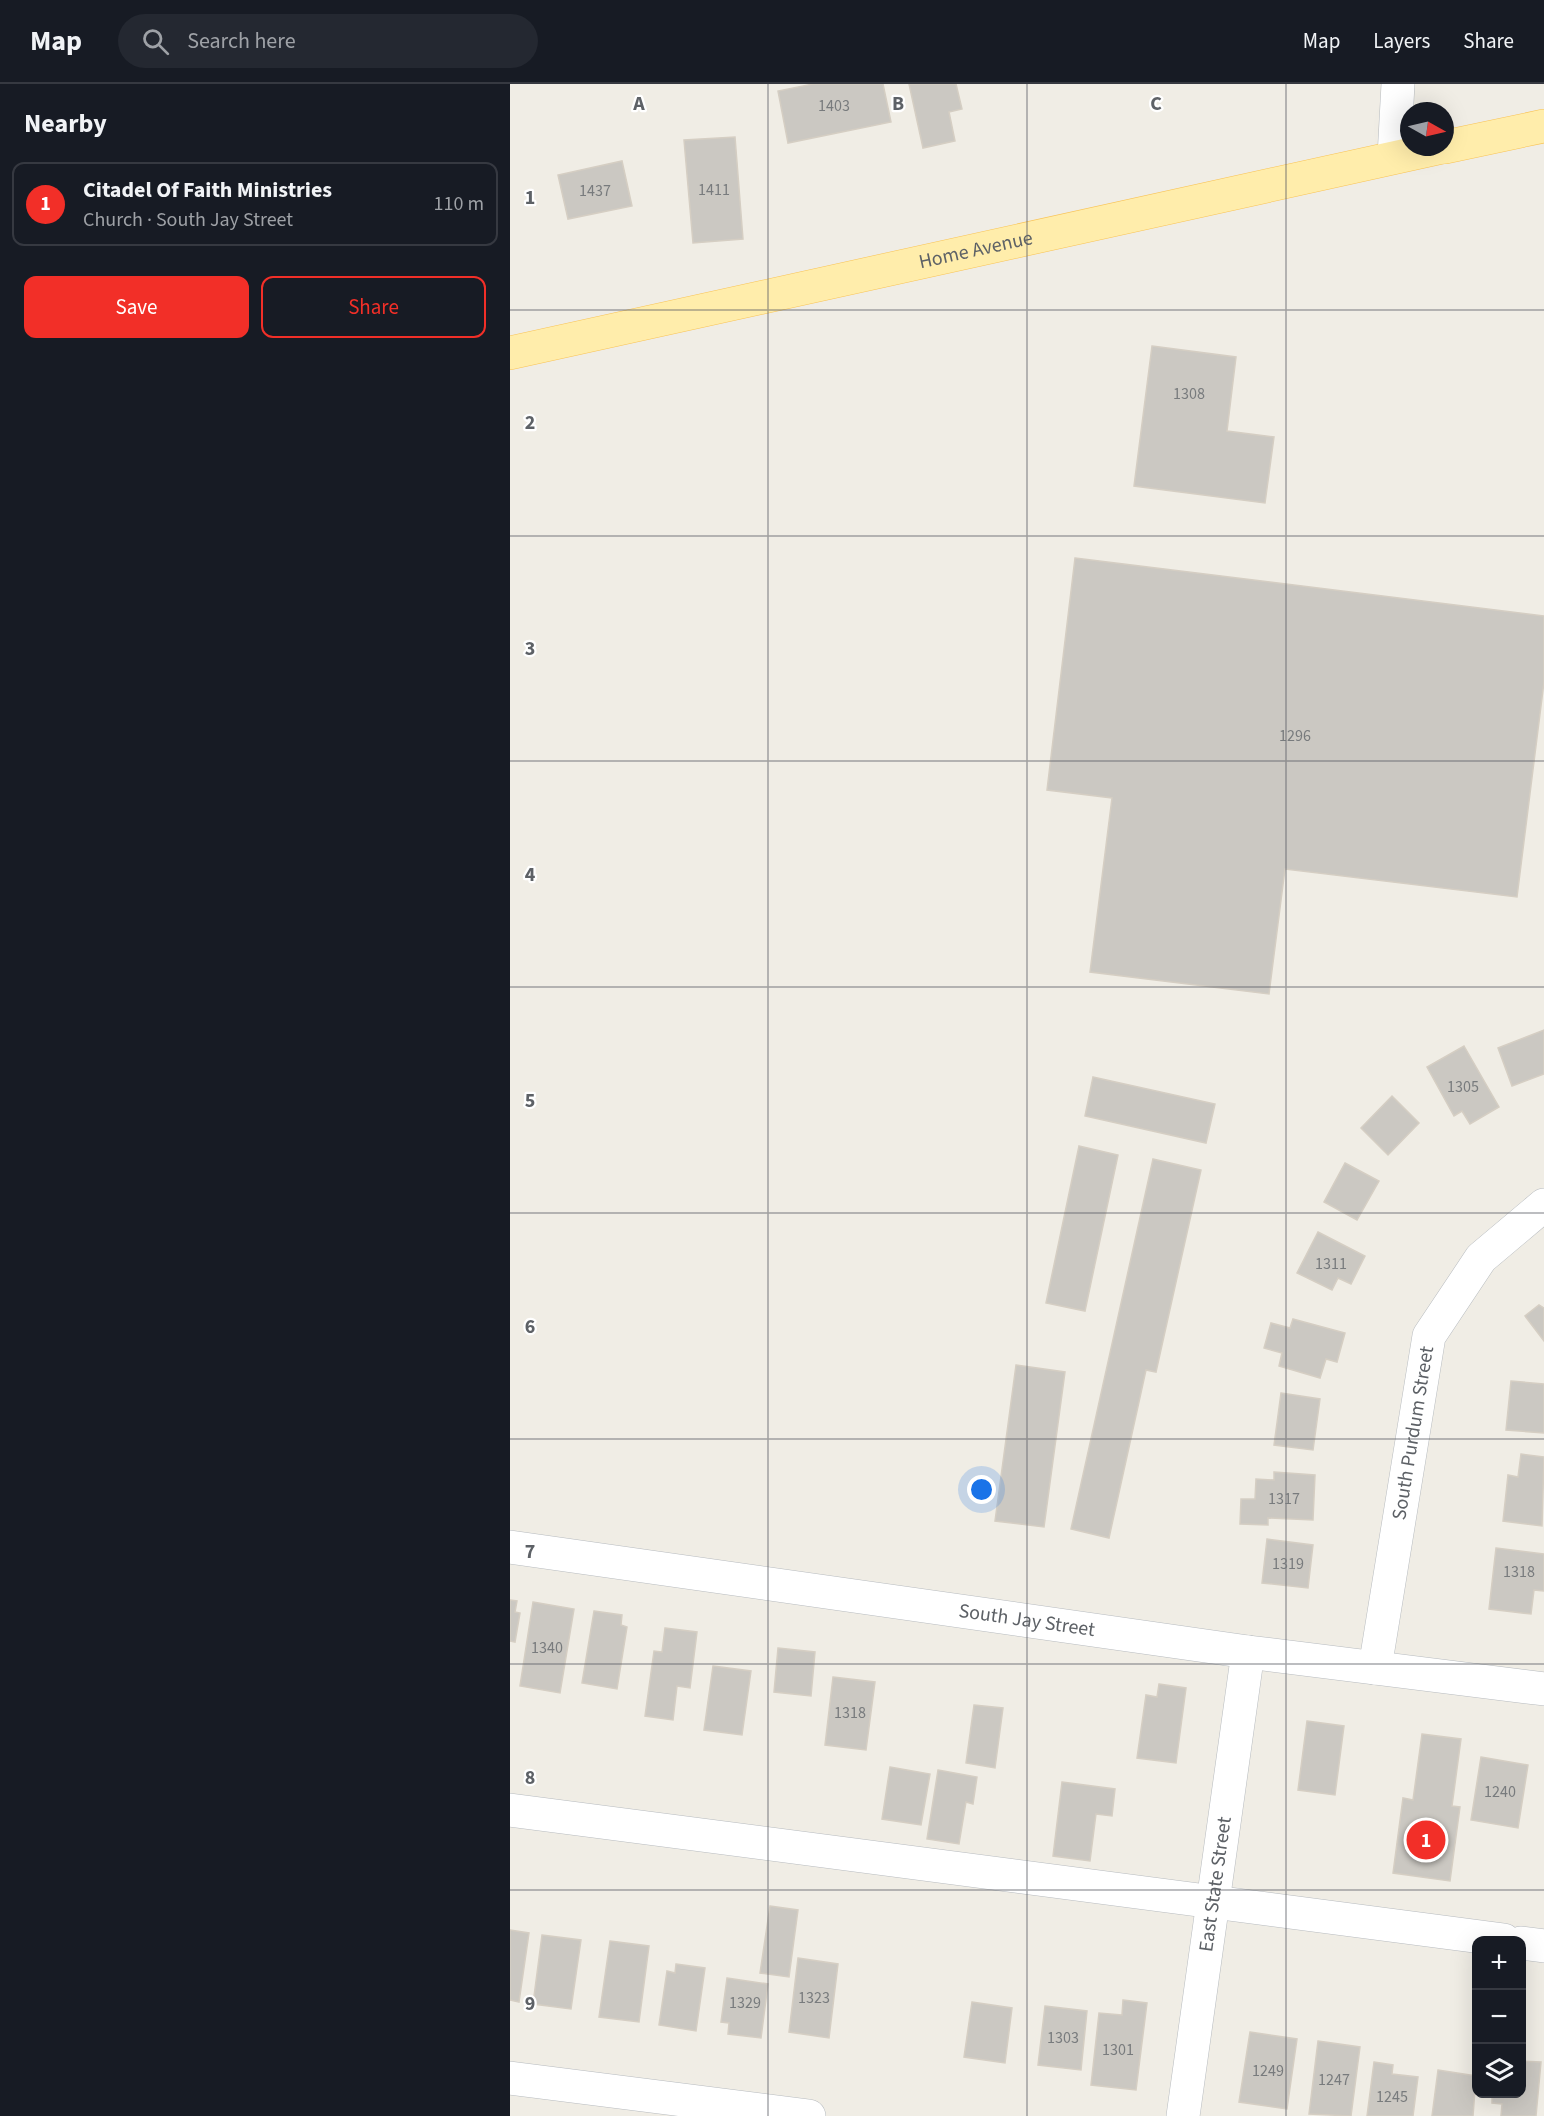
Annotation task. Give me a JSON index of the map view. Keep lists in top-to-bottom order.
{
  "streets": {
    "main road": ["Home Avenue"],
    "street": ["South Purdum Street", "South Jay Street", "East State Street"]
  },
  "crossings": [
    ["South Purdum Street", "South Jay Street"],
    ["South Jay Street", "East State Street"]
  ],
  "house_numbers": [
    "1403",
    "1411",
    "1437",
    "1308",
    "1296",
    "1305",
    "1311",
    "1317",
    "1319",
    "1318",
    "1340",
    "1318",
    "1240",
    "1323",
    "1329",
    "1303",
    "1301",
    "1249",
    "1247",
    "1245"
  ],
  "north": "right",
  "page": {
    "header": "Map",
    "search": "Search here",
    "nav": ["Map", "Layers", "Share"],
    "heading": "Nearby",
    "list": [
      {
        "mark": "1",
        "name": "Citadel Of Faith Ministries",
        "note": "Church · South Jay Street",
        "value": "110 m"
      }
    ],
    "buttons": ["Save", "Share"],
    "pins": "1",
    "map_buttons": ["+", "−"]
  },
  "grid": {
    "columns": ["A", "B", "C"],
    "rows": [
      "1",
      "2",
      "3",
      "4",
      "5",
      "6",
      "7",
      "8",
      "9"
    ]
  }
}
